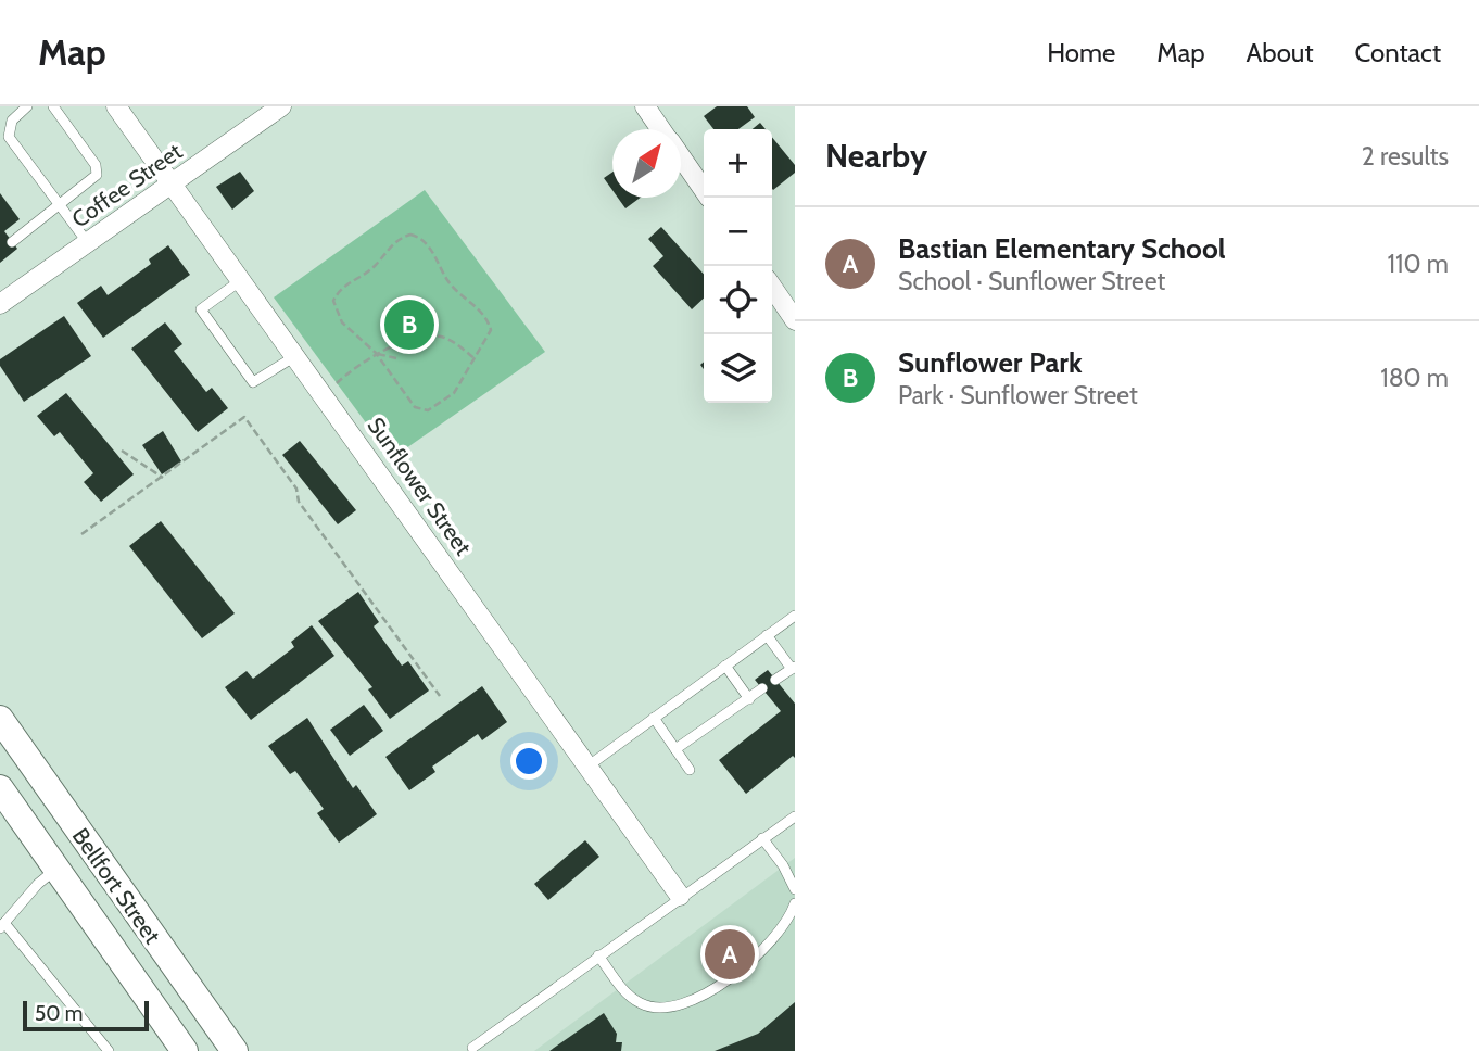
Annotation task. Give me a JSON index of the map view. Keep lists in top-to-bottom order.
{
  "streets": {
    "main road": ["Bellfort Street"],
    "street": ["Coffee Street", "Sunflower Street"]
  },
  "crossings": [
    ["Coffee Street", "Sunflower Street"]
  ],
  "scale_bar": "50 m",
  "north": "top right",
  "page": {
    "header": "Map",
    "nav": [
      "Home",
      "Map",
      "About",
      "Contact"
    ],
    "heading": ["Nearby", "2 results"],
    "map_buttons": ["+", "−"],
    "list": [
      {
        "mark": "A",
        "name": "Bastian Elementary School",
        "note": "School · Sunflower Street",
        "value": "110 m"
      },
      {
        "mark": "B",
        "name": "Sunflower Park",
        "note": "Park · Sunflower Street",
        "value": "180 m"
      }
    ],
    "pins": ["B", "A"],
    "scale": "50 m"
  }
}
